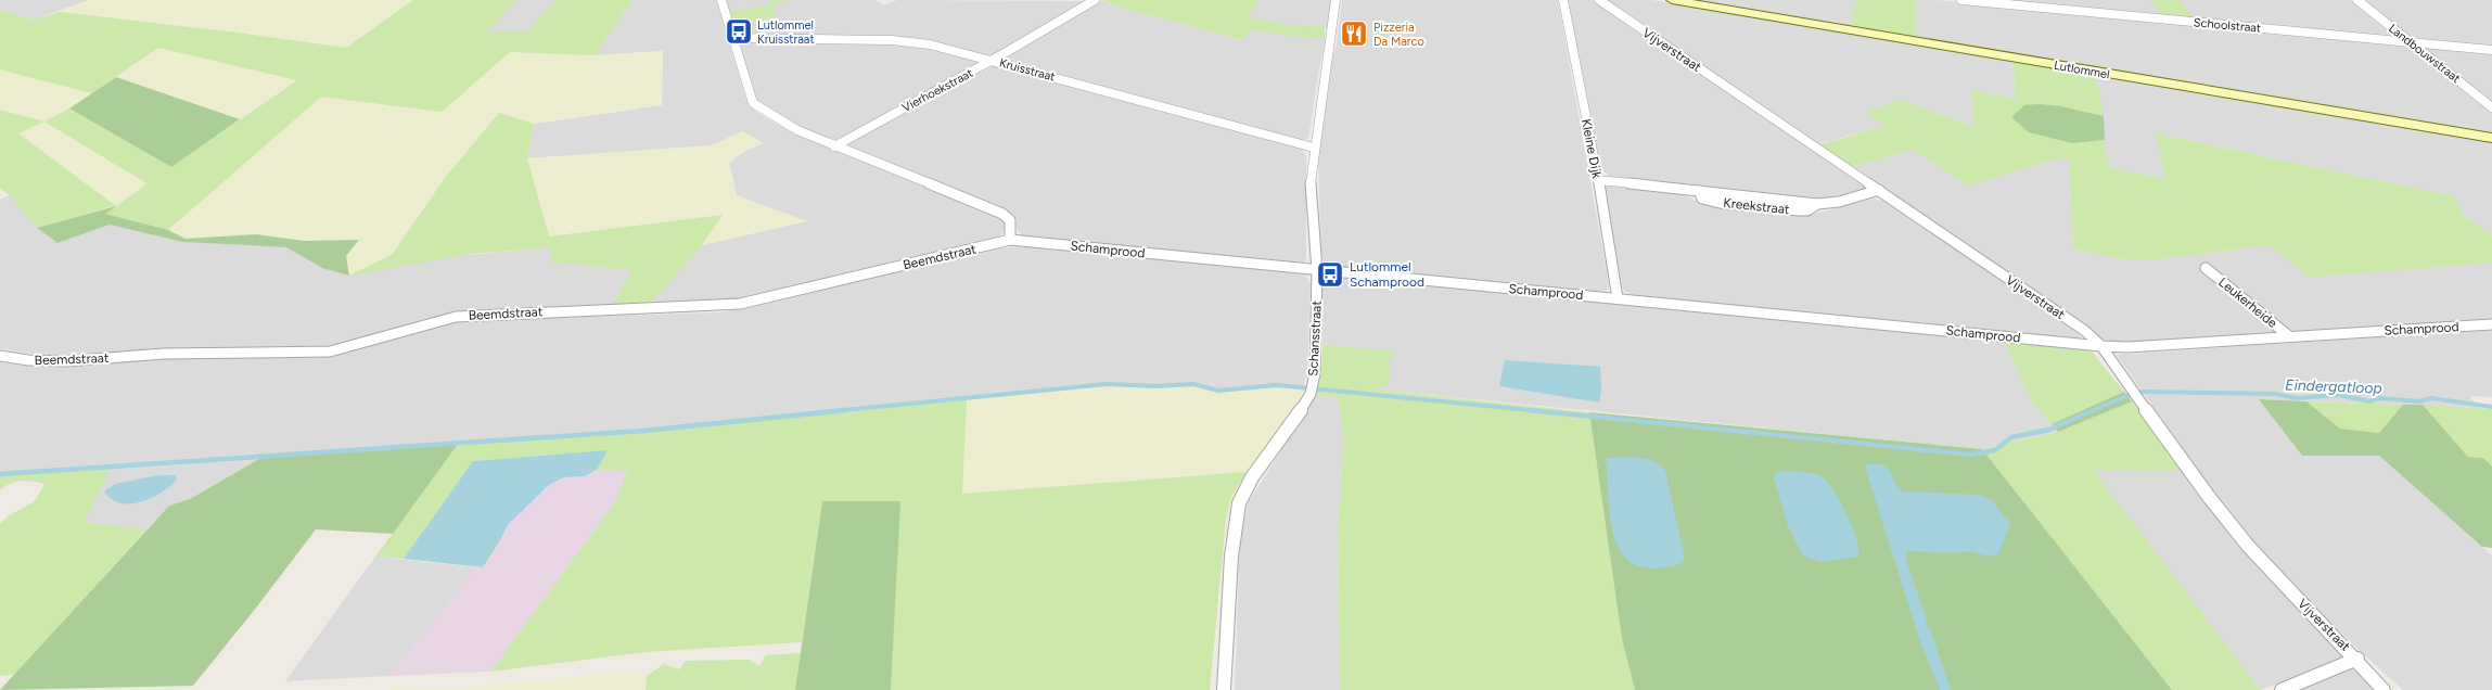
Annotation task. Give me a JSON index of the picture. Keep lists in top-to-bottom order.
{
  "streets": {
    "main road": ["Lutlommel"],
    "street": [
      "Schoolstraat",
      "Vijverstraat",
      "Landbouwstraat",
      "Kruisstraat",
      "Vierhoekstraat",
      "Kleine Dijk",
      "Kreekstraat",
      "Schamprood",
      "Beemdstraat",
      "Leukerheide",
      "Schansstraat"
    ]
  },
  "crossings": [
    ["Schoolstraat", "Landbouwstraat"],
    ["Vijverstraat", "Kreekstraat"],
    ["Vijverstraat", "Schamprood"],
    ["Kruisstraat", "Vierhoekstraat"],
    ["Kruisstraat", "Schansstraat"],
    ["Kleine Dijk", "Kreekstraat"],
    ["Kleine Dijk", "Schamprood"],
    ["Schamprood", "Beemdstraat"],
    ["Schamprood", "Leukerheide"],
    ["Schamprood", "Schansstraat"]
  ],
  "water": ["Eindergatloop"],
  "places": {
    "bus stop": ["Lutlommel Kruisstraat", "Lutlommel Schamprood"],
    "restaurant": ["Pizzeria Da Marco"]
  }
}
